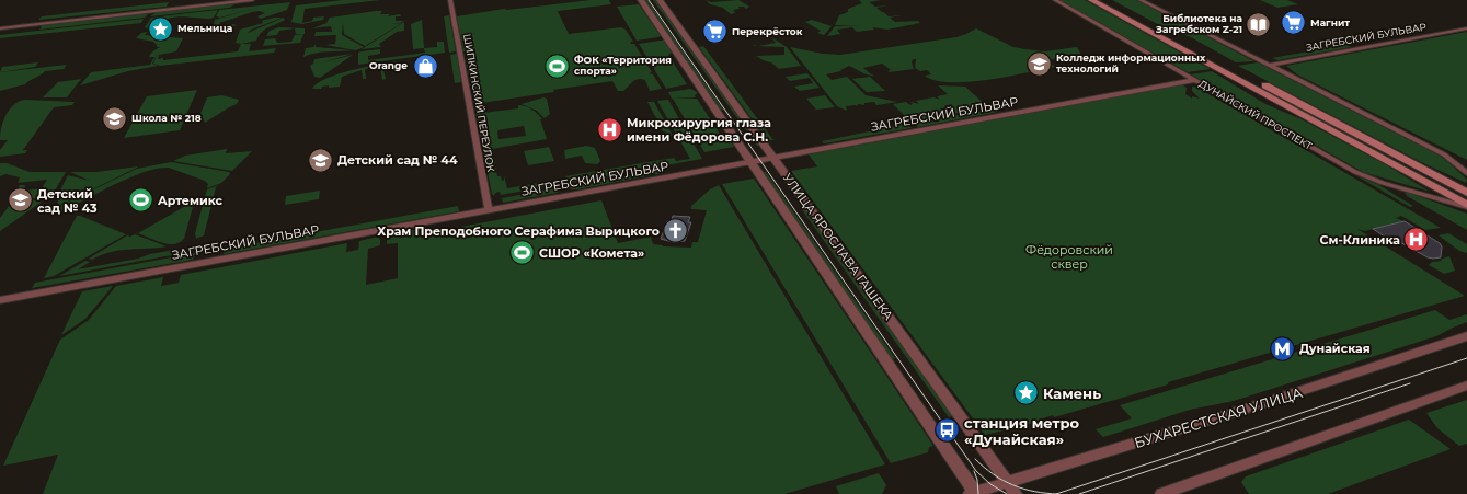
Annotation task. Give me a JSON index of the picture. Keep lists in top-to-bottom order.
{
  "streets": {
    "main road": ["ДУНАЙСКИЙ ПРОСПЕКТ"],
    "street": [
      "ЗАГРЕБСКИЙ БУЛЬВАР",
      "ШИПКИНСКИЙ ПЕРЕУЛОК",
      "УЛИЦА ЯРОСЛАВА ГАШЕКА",
      "БУХАРЕСТСКАЯ УЛИЦА"
    ]
  },
  "crossings": [
    ["ЗАГРЕБСКИЙ БУЛЬВАР", "ШИПКИНСКИЙ ПЕРЕУЛОК"],
    ["ЗАГРЕБСКИЙ БУЛЬВАР", "ДУНАЙСКИЙ ПРОСПЕКТ"],
    ["ЗАГРЕБСКИЙ БУЛЬВАР", "УЛИЦА ЯРОСЛАВА ГАШЕКА"],
    ["УЛИЦА ЯРОСЛАВА ГАШЕКА", "БУХАРЕСТСКАЯ УЛИЦА"]
  ],
  "parks": ["Фёдоровский сквер"],
  "places": {
    "supermarket": ["Магнит", "Перекрёсток"],
    "library": ["Библиотека на Загребском Z-21"],
    "place": ["Мельница", "Камень"],
    "school or university": [
      "Колледж информационных технологий",
      "Школа № 218",
      "Детский сад № 44",
      "Детский сад № 43"
    ],
    "shop": ["Orange"],
    "sports": ["ФОК «Территория спорта»", "Артемикс", "СШОР «Комета»"],
    "hospital": ["Микрохирургия глаза имени Фёдорова С.Н.", "См-Клиника"],
    "church": ["Храм Преподобного Серафима Вырицкого"],
    "metro station": ["Дунайская"],
    "bus stop": ["станция метро «Дунайская»"]
  }
}
